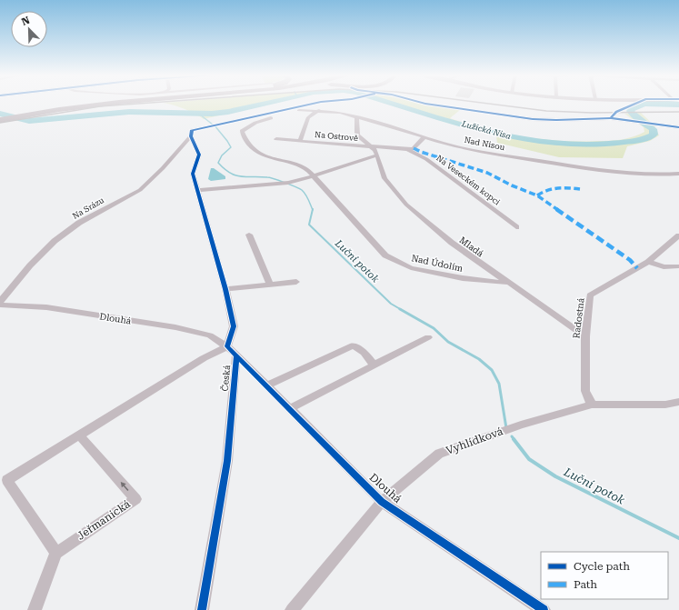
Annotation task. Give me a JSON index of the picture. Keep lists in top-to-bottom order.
{
  "streets": {
    "street": [
      "Na Ostrově",
      "Nad Nisou",
      "Na Veseckém kopci",
      "Na Srázu",
      "Mladá",
      "Nad Údolím",
      "Dlouhá",
      "Radostná",
      "Česká",
      "Vyhlídková",
      "Jeřmanická"
    ]
  },
  "crossings": [
    ["Na Ostrově", "Nad Nisou"],
    ["Na Ostrově", "Na Veseckém kopci"],
    ["Na Ostrově", "Mladá"],
    ["Nad Nisou", "Na Srázu"],
    ["Nad Nisou", "Nad Údolím"],
    ["Na Srázu", "Nad Údolím"],
    ["Mladá", "Nad Údolím"],
    ["Mladá", "Radostná"],
    ["Dlouhá", "Česká"],
    ["Dlouhá", "Vyhlídková"],
    ["Radostná", "Vyhlídková"]
  ],
  "water": ["Lužická Nisa", "Luční potok"],
  "legend": ["Cycle path", "Path"],
  "north": "top left"
}
